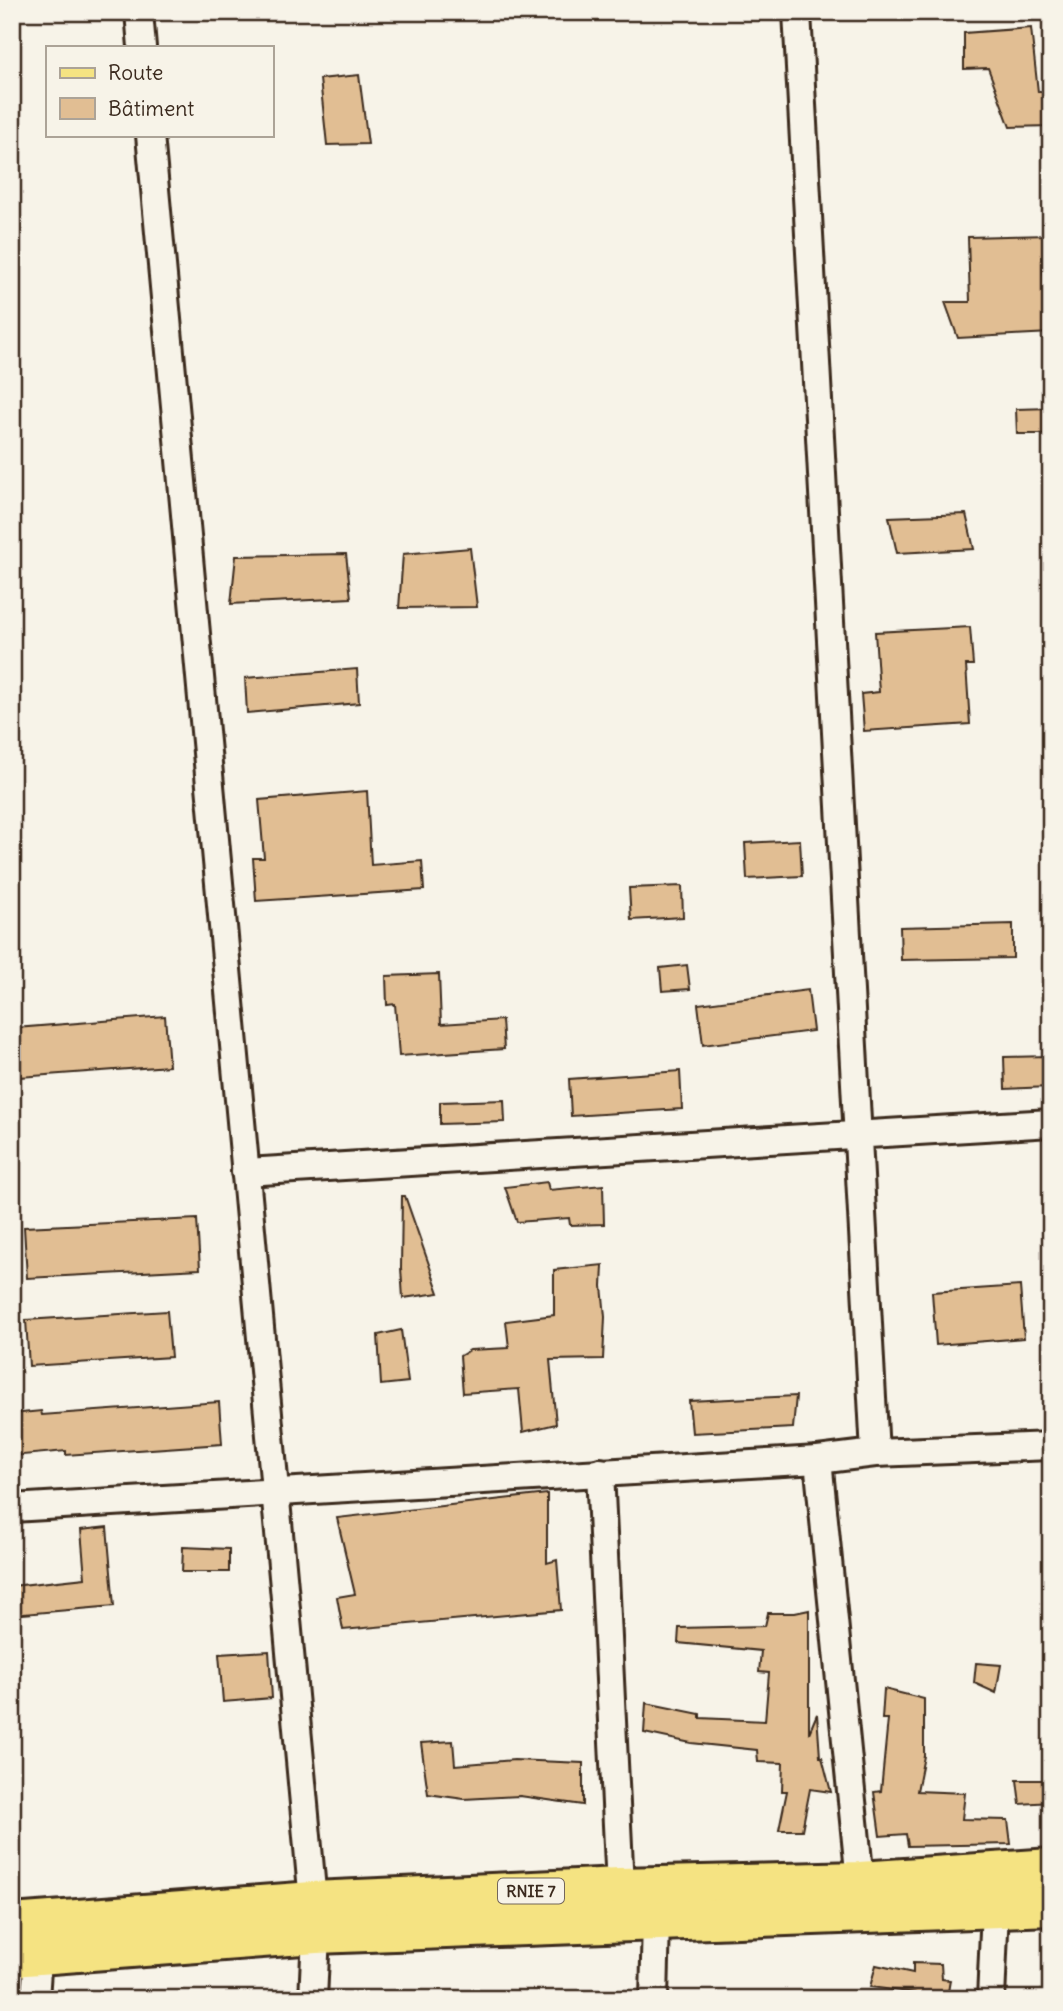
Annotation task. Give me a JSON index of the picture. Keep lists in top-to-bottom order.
{
  "streets": {
    "main road": ["RNIE 7"]
  },
  "legend": ["Route", "Bâtiment"]
}
